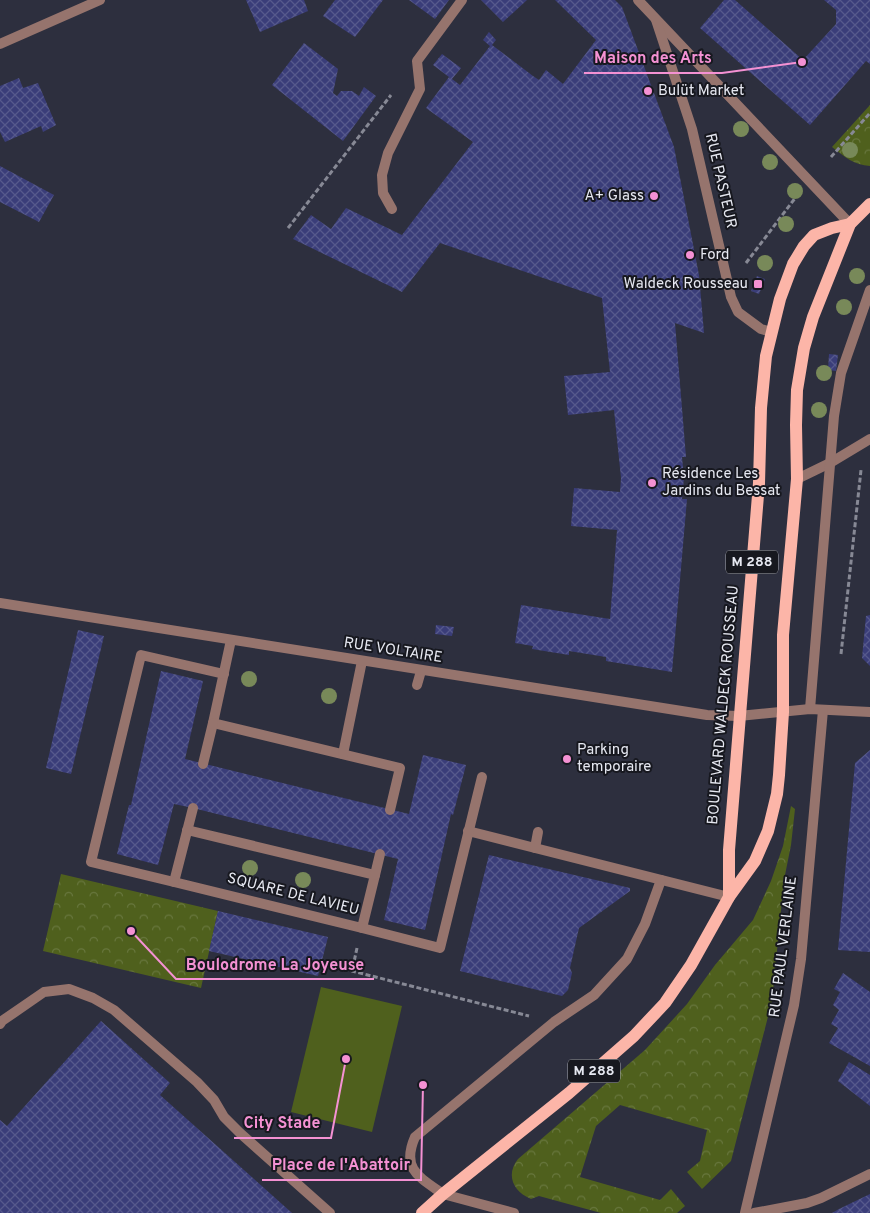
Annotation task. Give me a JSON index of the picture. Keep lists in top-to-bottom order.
{
  "streets": {
    "main road": ["M 288", "BOULEVARD WALDECK ROUSSEAU"],
    "street": [
      "RUE PASTEUR",
      "RUE VOLTAIRE",
      "SQUARE DE LAVIEU",
      "RUE PAUL VERLAINE"
    ]
  },
  "crossings": [
    ["RUE PASTEUR", "M 288"],
    ["RUE PASTEUR", "BOULEVARD WALDECK ROUSSEAU"],
    ["M 288", "RUE VOLTAIRE"],
    ["M 288", "BOULEVARD WALDECK ROUSSEAU"],
    ["RUE VOLTAIRE", "BOULEVARD WALDECK ROUSSEAU"],
    ["RUE VOLTAIRE", "RUE PAUL VERLAINE"]
  ],
  "places": {
    "other": [
      "Maison des Arts",
      "Bulüt Market",
      "A+ Glass",
      "Ford",
      "Résidence Les Jardins du Bessat",
      "Parking temporaire",
      "Boulodrome La Joyeuse",
      "City Stade",
      "Place de l'Abattoir"
    ],
    "transit": ["Waldeck Rousseau"]
  }
}
